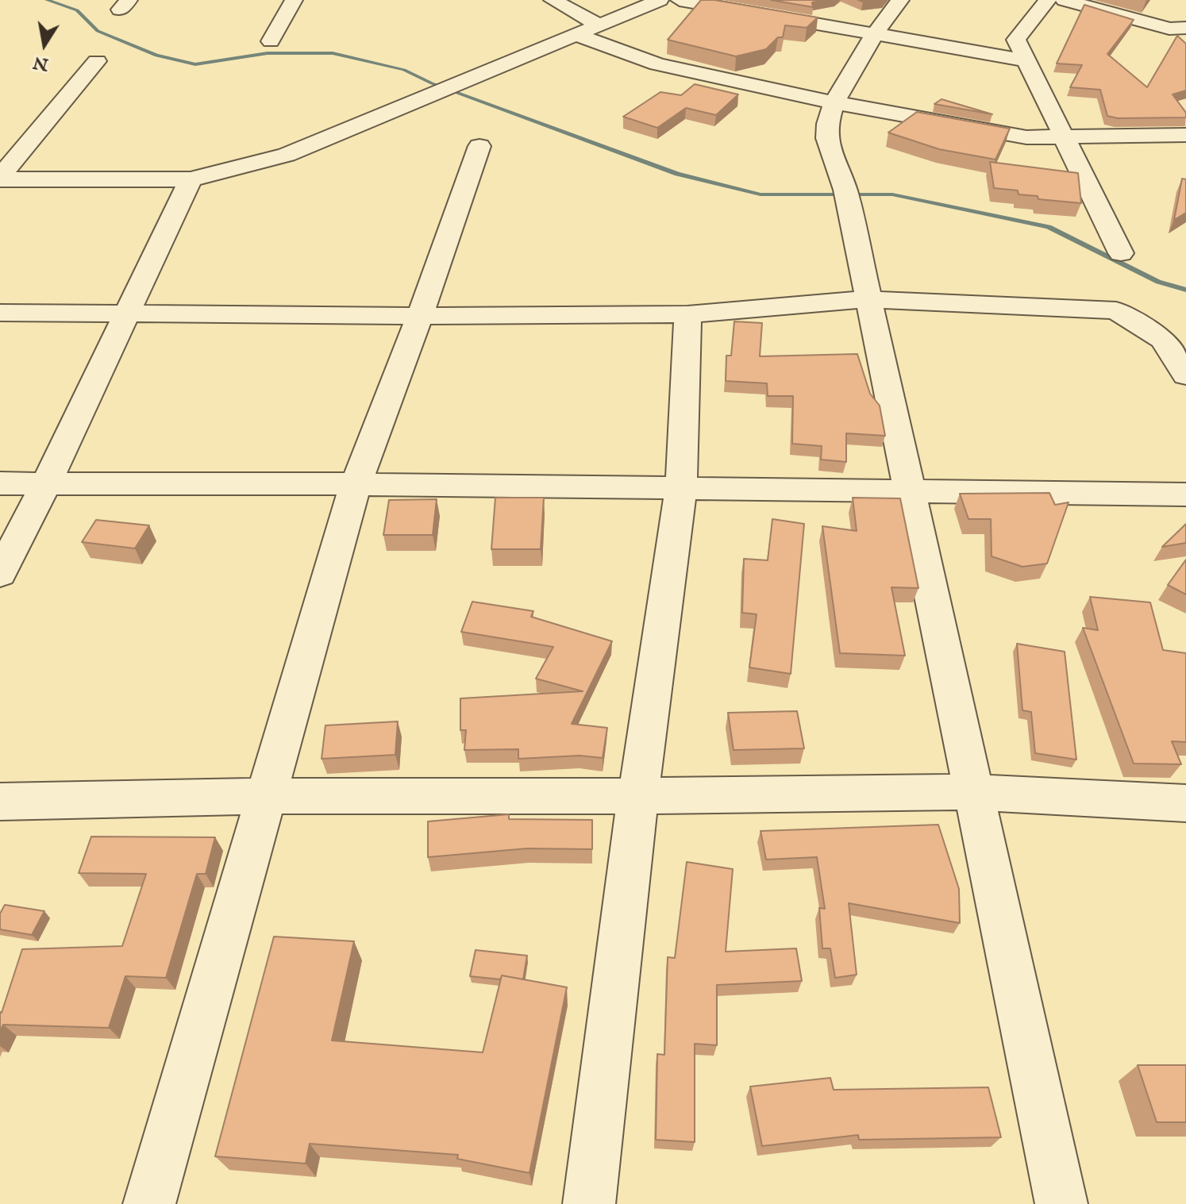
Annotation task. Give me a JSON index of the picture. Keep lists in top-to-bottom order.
{
  "north": "bottom"
}
